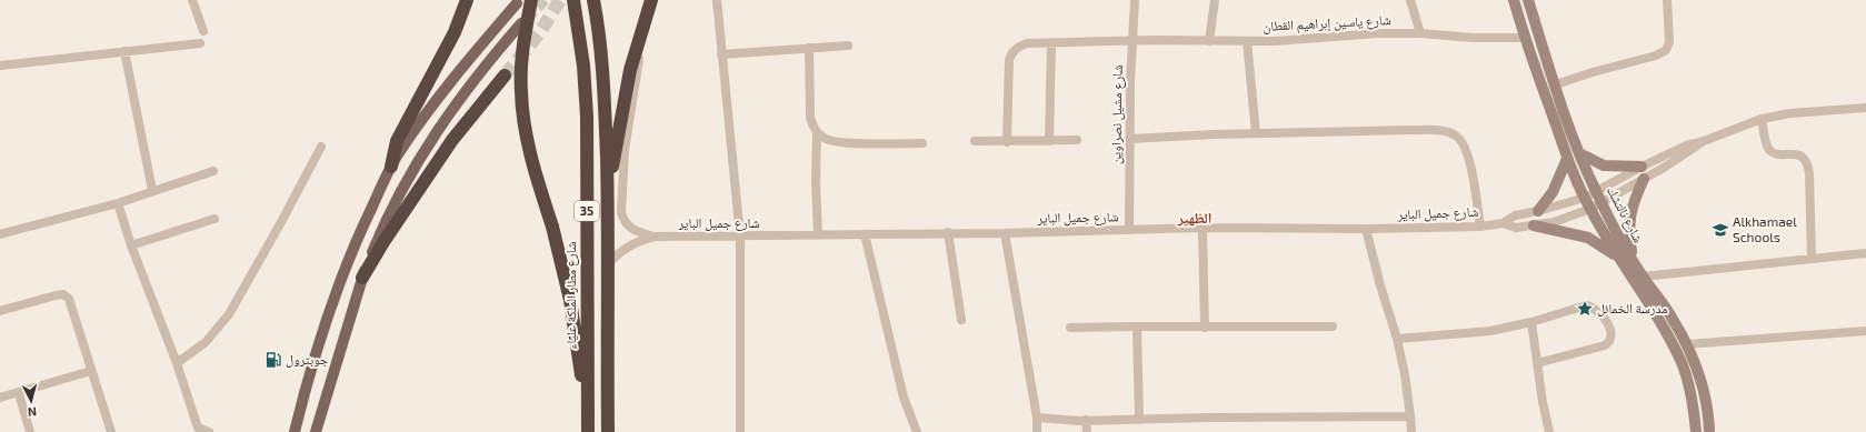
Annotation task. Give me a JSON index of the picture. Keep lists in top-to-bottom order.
{
  "streets": {
    "highway": ["35", "شارع مطار الملكة علياء"],
    "main road": ["شارع نالتشك"],
    "street": ["شارع ياسين إبراهيم القطان", "شارع مشيل نصراوين", "شارع جميل الباير"]
  },
  "crossings": [
    ["شارع ياسين إبراهيم القطان", "شارع مشيل نصراوين"],
    ["شارع ياسين إبراهيم القطان", "شارع نالتشك"],
    ["شارع مشيل نصراوين", "شارع جميل الباير"],
    ["35", "شارع جميل الباير"],
    ["شارع جميل الباير", "شارع نالتشك"]
  ],
  "districts": ["الظهير"],
  "places": {
    "school or university": ["Alkhamael Schools"],
    "place": ["مدرسة الخمائل"],
    "fuel station": ["جوبترول"]
  },
  "north": "bottom"
}
